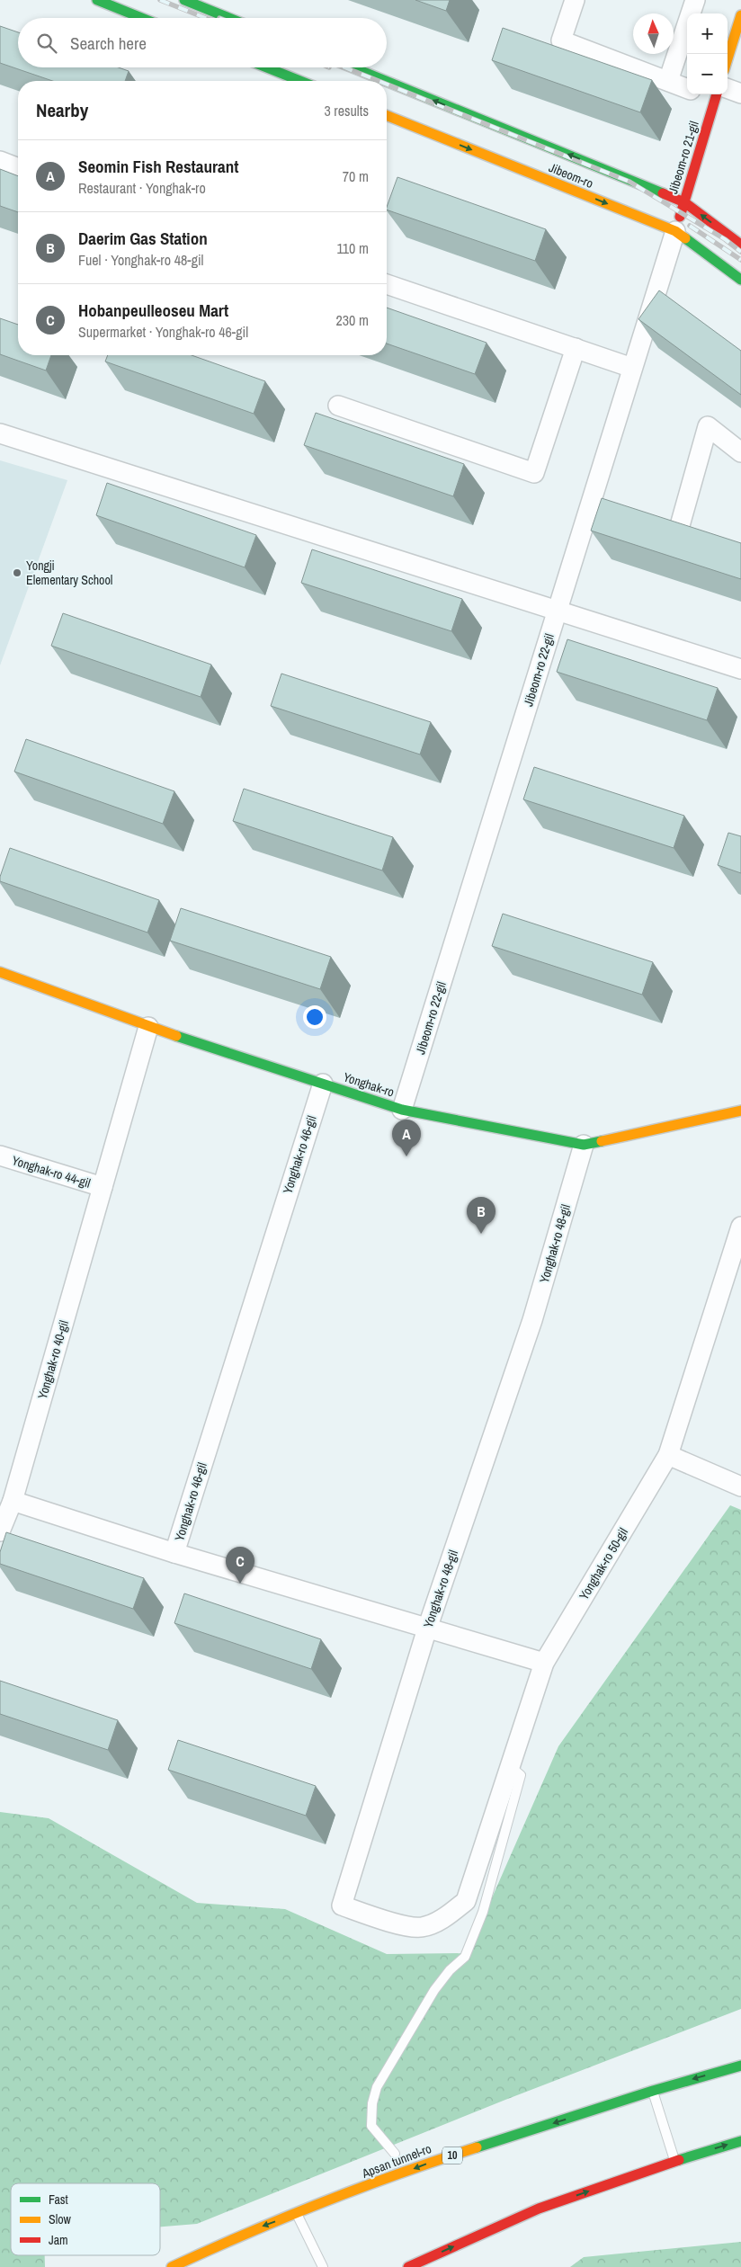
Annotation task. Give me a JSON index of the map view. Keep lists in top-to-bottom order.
{
  "streets": {
    "main road": [
      "Jibeom-ro 21-gil",
      "Jibeom-ro",
      "Yonghak-ro",
      "10",
      "Apsan tunnel-ro"
    ],
    "street": [
      "Jibeom-ro 22-gil",
      "Yonghak-ro 46-gil",
      "Yonghak-ro 44-gil",
      "Yonghak-ro 48-gil",
      "Yonghak-ro 40-gil",
      "Yonghak-ro 50-gil"
    ]
  },
  "crossings": [
    ["Jibeom-ro 21-gil", "Jibeom-ro"],
    ["Jibeom-ro 21-gil", "Jibeom-ro 22-gil"],
    ["Jibeom-ro", "Jibeom-ro 22-gil"],
    ["Jibeom-ro 22-gil", "Yonghak-ro"],
    ["Yonghak-ro", "Yonghak-ro 46-gil"],
    ["Yonghak-ro", "Yonghak-ro 48-gil"],
    ["Yonghak-ro", "Yonghak-ro 40-gil"],
    ["Yonghak-ro 46-gil", "Yonghak-ro 48-gil"],
    ["Yonghak-ro 46-gil", "Yonghak-ro 50-gil"],
    ["Yonghak-ro 44-gil", "Yonghak-ro 40-gil"],
    ["Yonghak-ro 48-gil", "Yonghak-ro 50-gil"]
  ],
  "places": ["Yongji Elementary School"],
  "legend": ["Fast", "Slow", "Jam"],
  "north": "top",
  "page": {
    "map_buttons": ["+", "−"],
    "search": "Search here",
    "heading": ["Nearby", "3 results"],
    "list": [
      {
        "mark": "A",
        "name": "Seomin Fish Restaurant",
        "note": "Restaurant · Yonghak-ro",
        "value": "70 m"
      },
      {
        "mark": "B",
        "name": "Daerim Gas Station",
        "note": "Fuel · Yonghak-ro 48-gil",
        "value": "110 m"
      },
      {
        "mark": "C",
        "name": "Hobanpeulleoseu Mart",
        "note": "Supermarket · Yonghak-ro 46-gil",
        "value": "230 m"
      }
    ],
    "pins": ["A", "B", "C"]
  }
}
